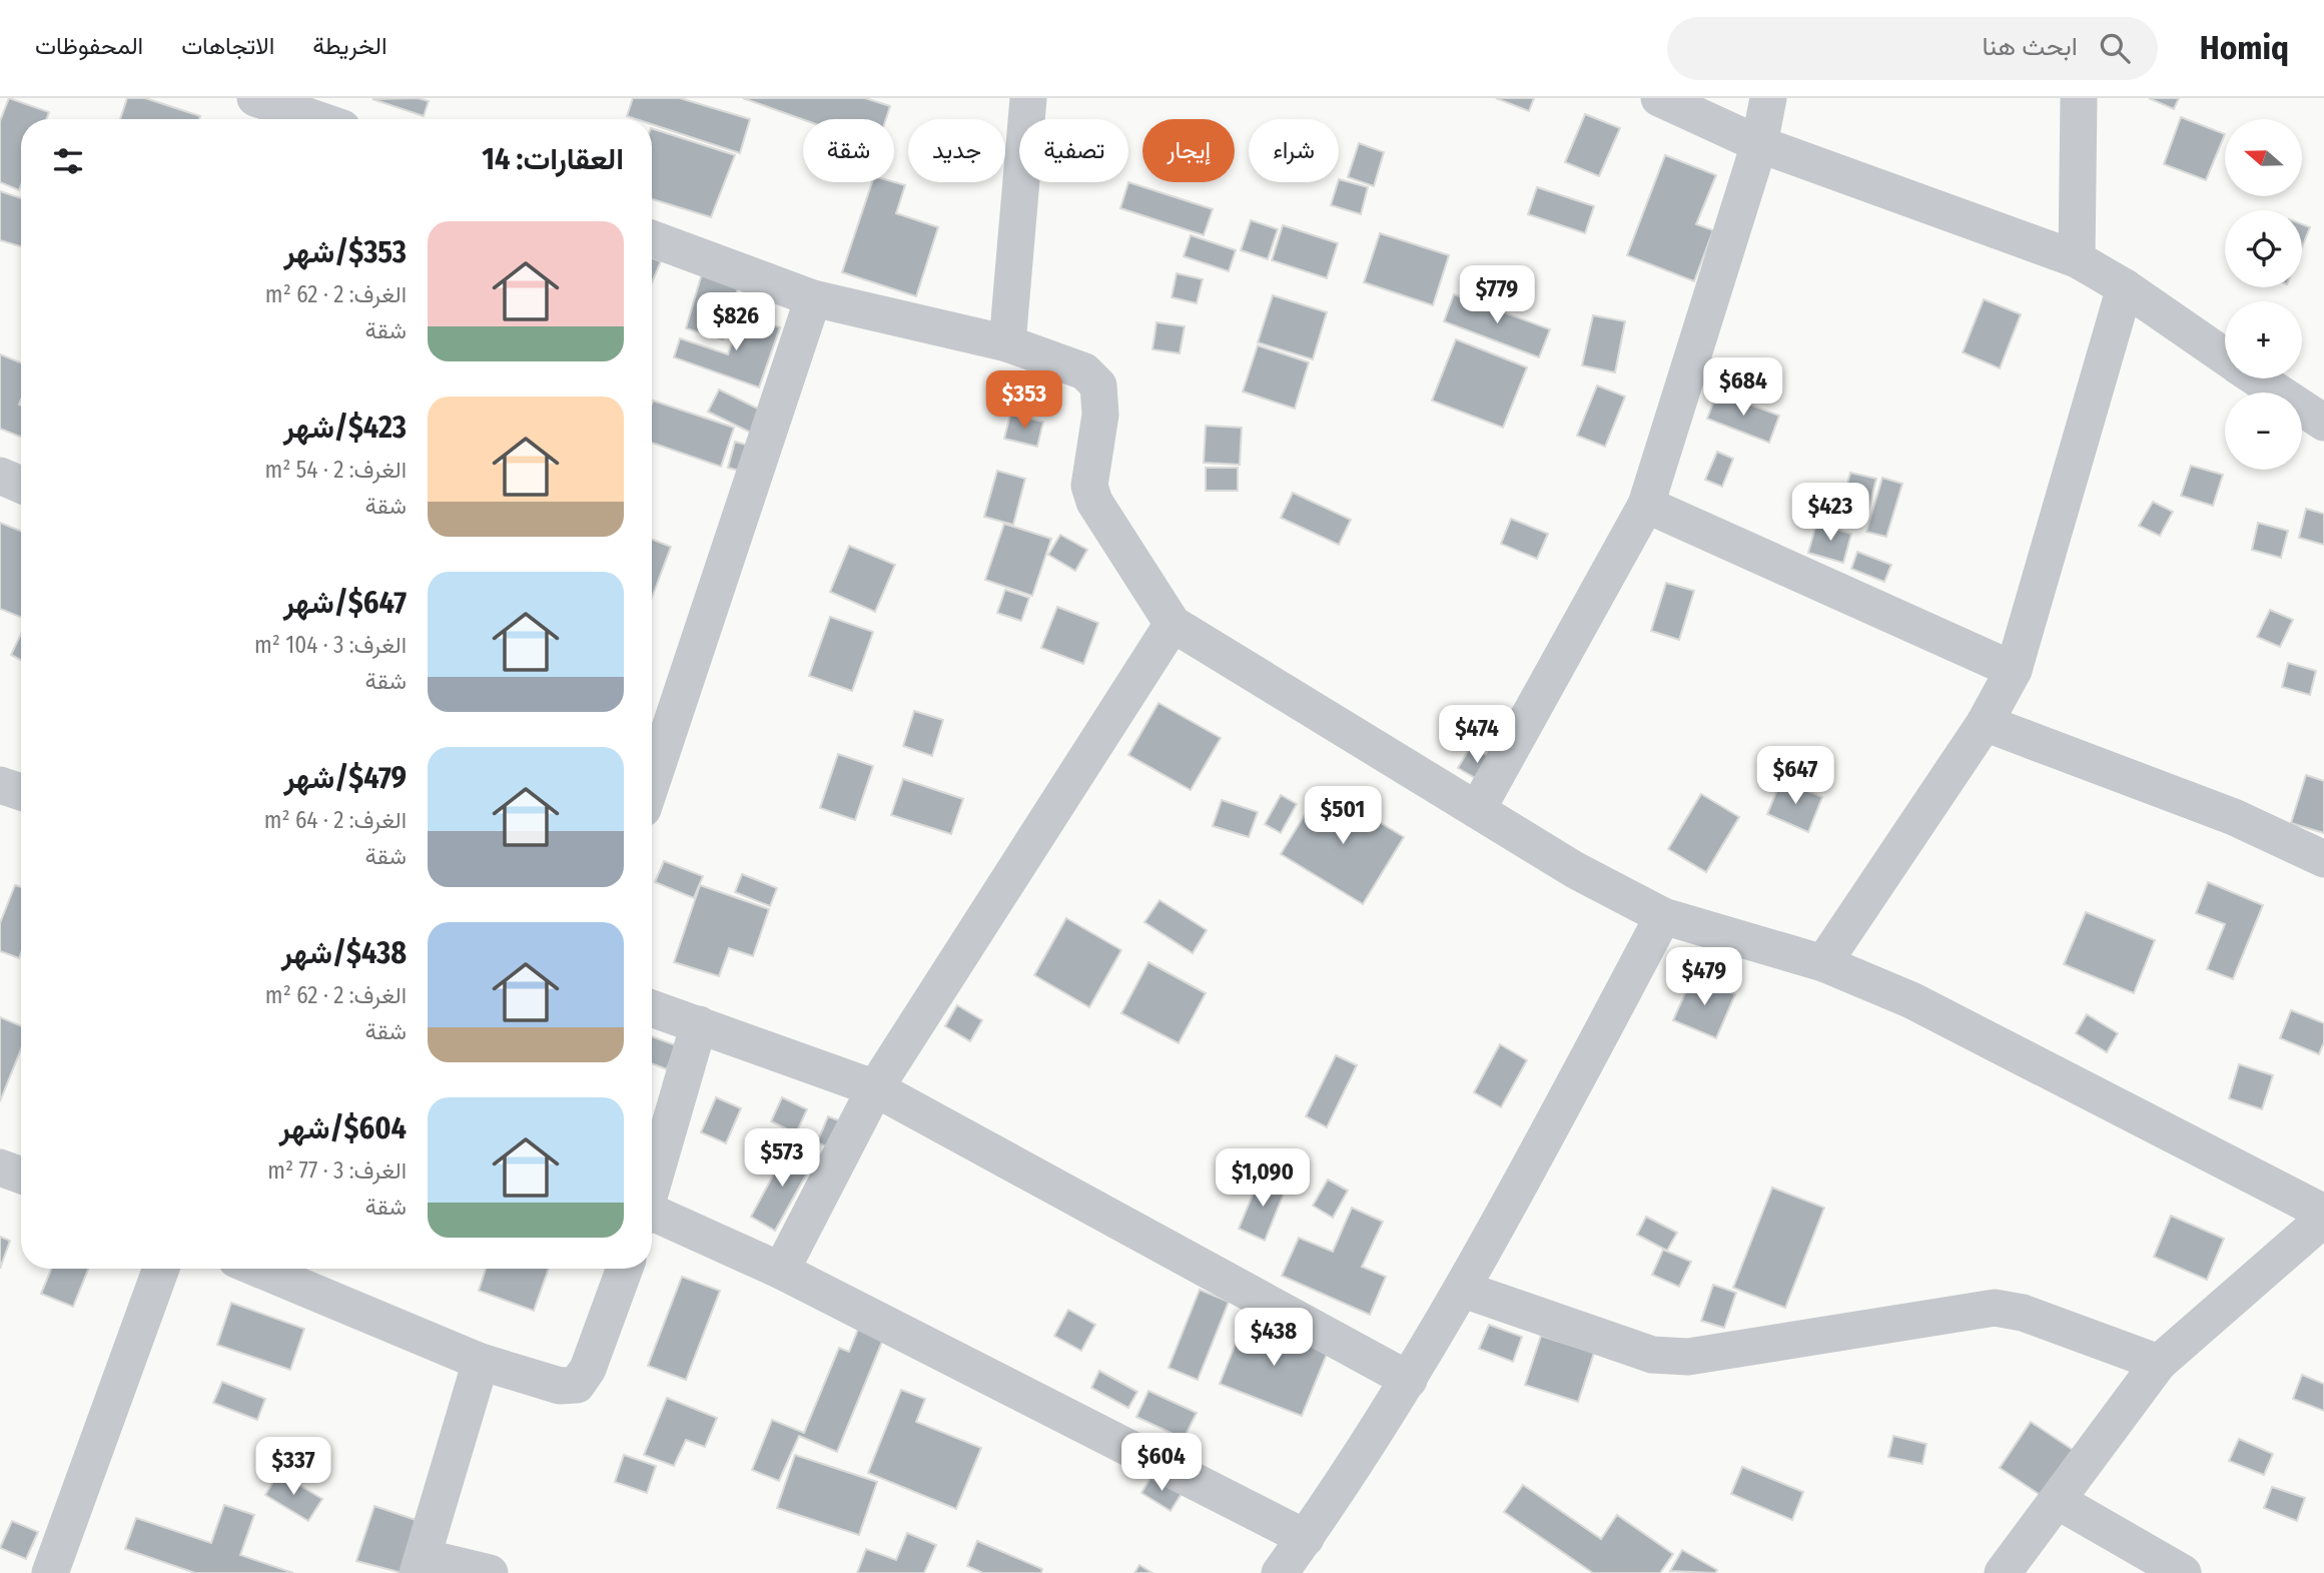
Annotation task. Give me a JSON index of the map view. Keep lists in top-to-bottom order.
{
  "north": "left",
  "page": {
    "header": "Homiq",
    "search": "ابحث هنا",
    "nav": ["الخريطة", "الاتجاهات", "المحفوظات"],
    "map_buttons": ["+", "−"],
    "chip": [
      "شراء",
      "إيجار",
      "تصفية",
      "جديد",
      "شقة"
    ],
    "heading": "العقارات: 14",
    "list": [
      {
        "name": "$353/شهر",
        "note": "الغرف: 2 · 62 m² · شقة"
      },
      {
        "name": "$423/شهر",
        "note": "الغرف: 2 · 54 m² · شقة"
      },
      {
        "name": "$647/شهر",
        "note": "الغرف: 3 · 104 m² · شقة"
      },
      {
        "name": "$479/شهر",
        "note": "الغرف: 2 · 64 m² · شقة"
      },
      {
        "name": "$438/شهر",
        "note": "الغرف: 2 · 62 m² · شقة"
      },
      {
        "name": "$604/شهر",
        "note": "الغرف: 3 · 77 m² · شقة"
      }
    ],
    "price": [
      "$779",
      "$826",
      "$684",
      "$353",
      "$423",
      "$474",
      "$647",
      "$501",
      "$479",
      "$573",
      "$1,090",
      "$438",
      "$604",
      "$337"
    ]
  }
}
